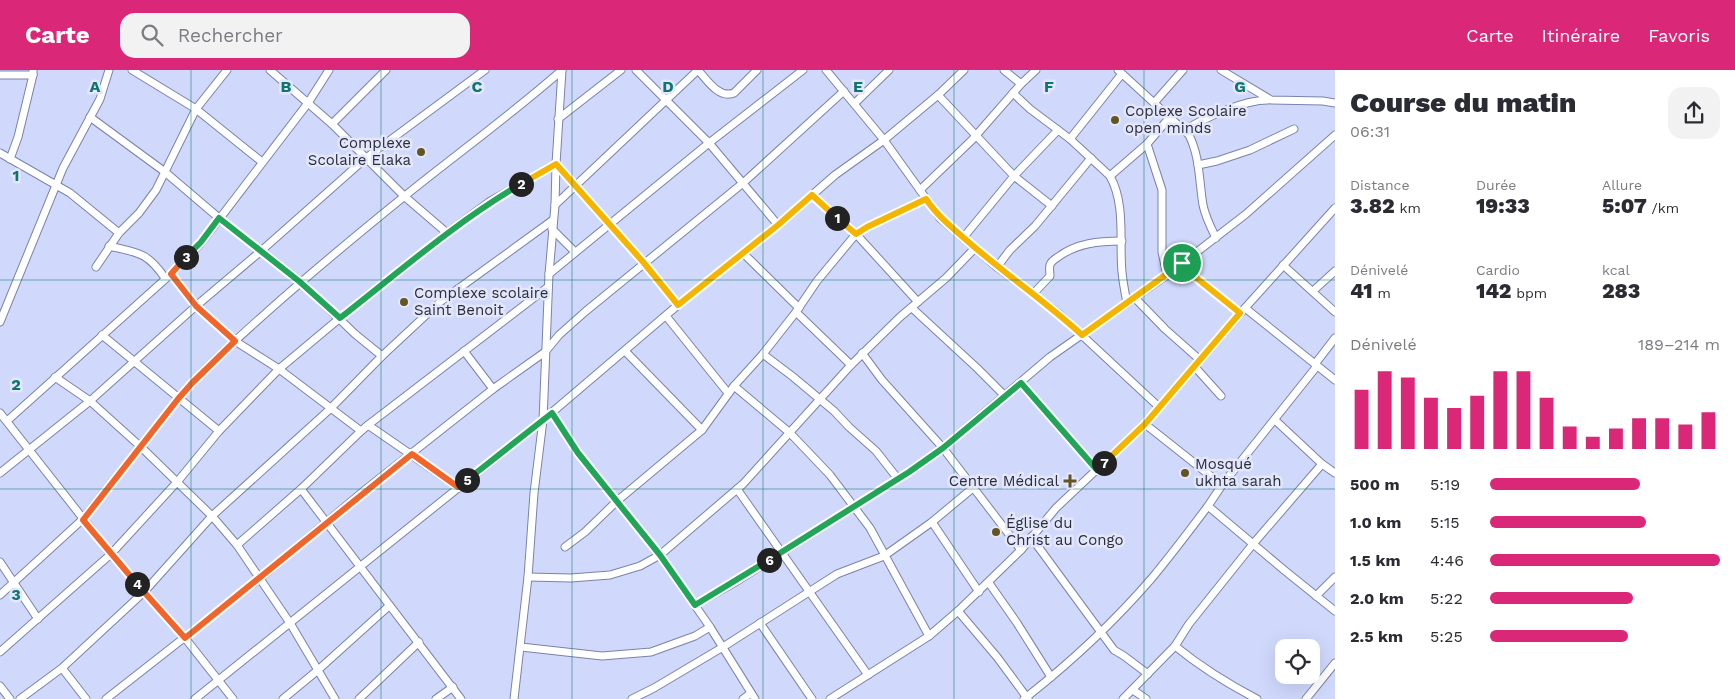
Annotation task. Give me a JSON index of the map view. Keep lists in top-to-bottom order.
{
  "places": {
    "other": [
      "Coplexe Scolaire open minds",
      "Complexe Scolaire Elaka",
      "Complexe scolaire Saint Benoit",
      "Mosqué ukhta sarah",
      "Église du Christ au Congo"
    ],
    "health": ["Centre Médical"]
  },
  "page": {
    "header": "Carte",
    "search": "Rechercher",
    "nav": ["Carte", "Itinéraire", "Favoris"],
    "heading": ["Course du matin", "06:31"],
    "stats": [
      ["Distance", "3.82 km"],
      ["Durée", "19:33"],
      ["Allure", "5:07 /km"],
      ["Dénivelé", "41 m"],
      ["Cardio", "142 bpm"],
      ["kcal", "283"]
    ],
    "pins": [
      "2",
      "1",
      "3",
      "7",
      "5",
      "6",
      "4"
    ],
    "chart": ["Dénivelé", "189–214 m"],
    "list": [
      {
        "name": "500 m",
        "note": "5:19"
      },
      {
        "name": "1.0 km",
        "note": "5:15"
      },
      {
        "name": "1.5 km",
        "note": "4:46"
      },
      {
        "name": "2.0 km",
        "note": "5:22"
      },
      {
        "name": "2.5 km",
        "note": "5:25"
      }
    ]
  },
  "grid": {
    "columns": [
      "A",
      "B",
      "C",
      "D",
      "E",
      "F",
      "G"
    ],
    "rows": ["1", "2", "3"]
  }
}
